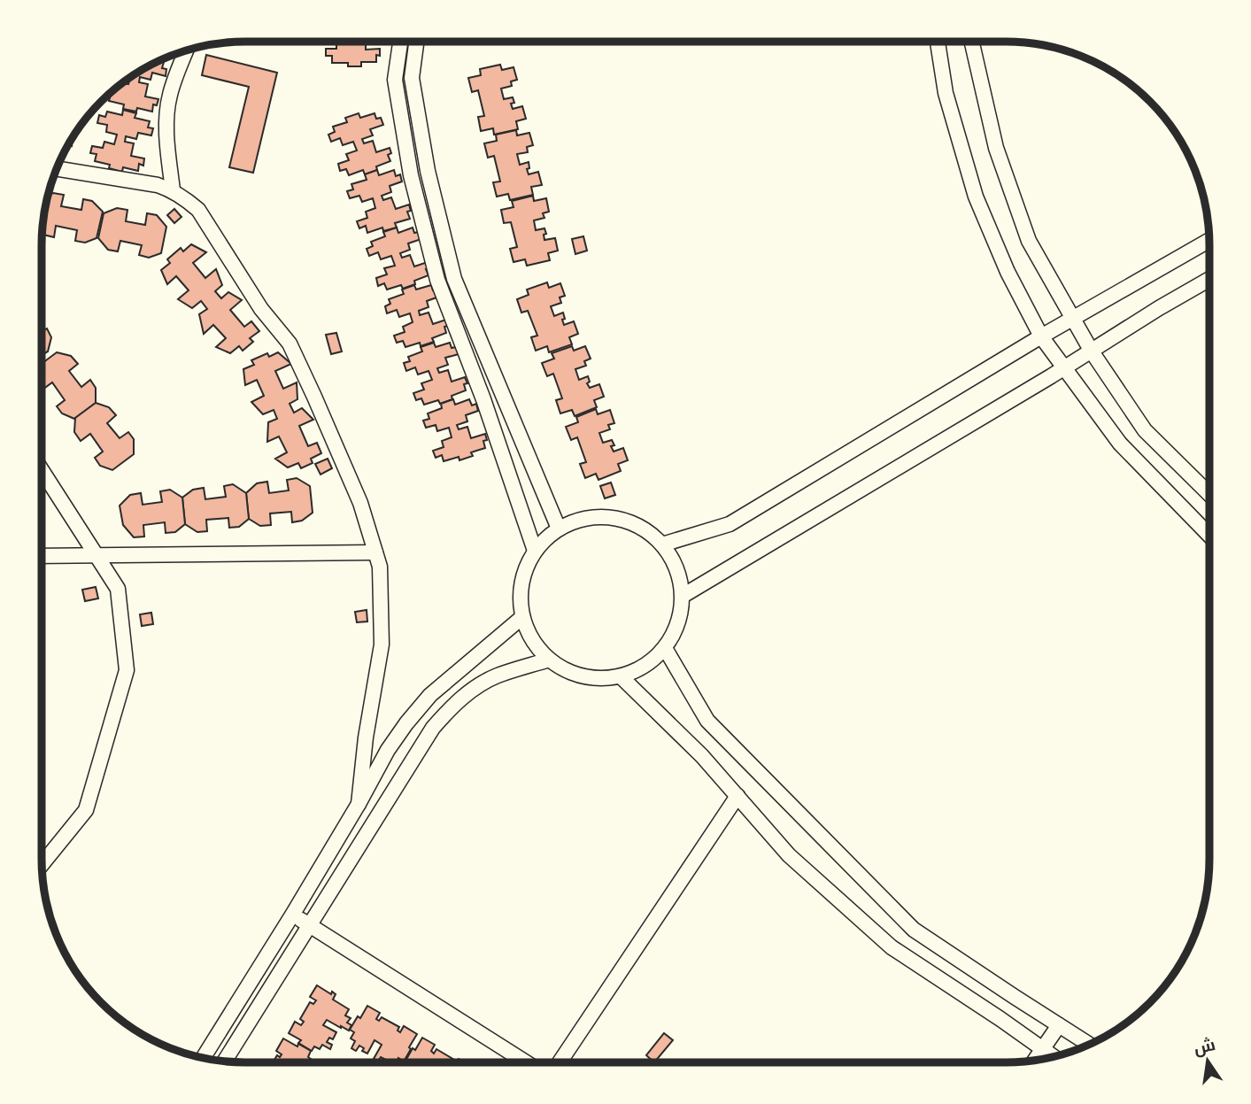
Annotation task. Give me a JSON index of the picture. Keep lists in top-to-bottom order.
{
  "north": "top"
}
